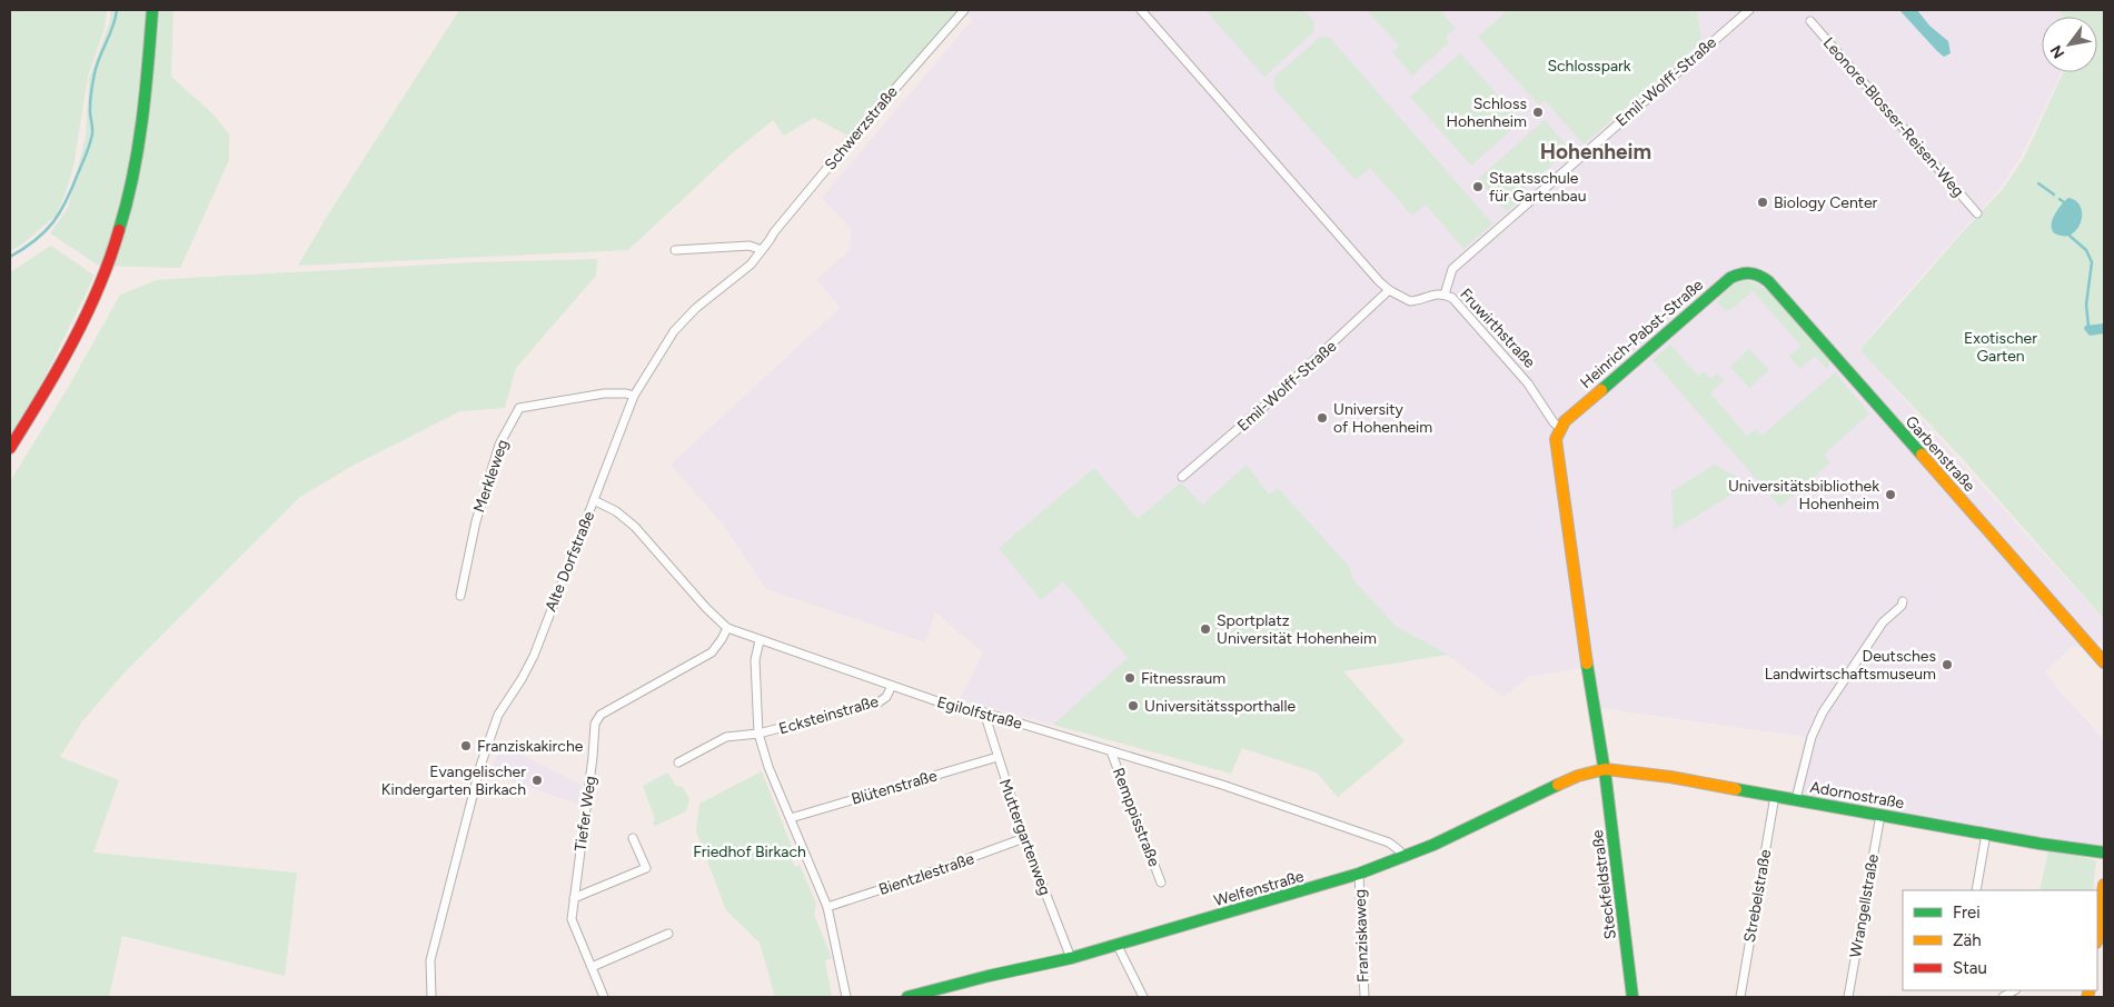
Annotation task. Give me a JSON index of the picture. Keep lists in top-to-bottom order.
{
  "streets": {
    "street": [
      "Emil-Wolff-Straße",
      "Leonore-Blosser-Reisen-Weg",
      "Schwerzstraße",
      "Fruwirthstraße",
      "Heinrich-Pabst-Straße",
      "Garbenstraße",
      "Merkleweg",
      "Alte Dorfstraße",
      "Egilolfstraße",
      "Ecksteinstraße",
      "Blütenstraße",
      "Adornostraße",
      "Tiefer Weg",
      "Remppisstraße",
      "Muttergartenweg",
      "Bientzlestraße",
      "Steckfeldstraße",
      "Welfenstraße",
      "Strebelstraße",
      "Wrangellstraße",
      "Franziskaweg"
    ]
  },
  "crossings": [
    ["Emil-Wolff-Straße", "Fruwirthstraße"],
    ["Schwerzstraße", "Alte Dorfstraße"],
    ["Fruwirthstraße", "Heinrich-Pabst-Straße"],
    ["Heinrich-Pabst-Straße", "Garbenstraße"],
    ["Merkleweg", "Alte Dorfstraße"],
    ["Alte Dorfstraße", "Egilolfstraße"],
    ["Egilolfstraße", "Ecksteinstraße"],
    ["Egilolfstraße", "Tiefer Weg"],
    ["Egilolfstraße", "Remppisstraße"],
    ["Egilolfstraße", "Muttergartenweg"],
    ["Egilolfstraße", "Welfenstraße"],
    ["Blütenstraße", "Muttergartenweg"],
    ["Adornostraße", "Steckfeldstraße"],
    ["Adornostraße", "Welfenstraße"],
    ["Adornostraße", "Strebelstraße"],
    ["Adornostraße", "Wrangellstraße"],
    ["Muttergartenweg", "Bientzlestraße"],
    ["Muttergartenweg", "Welfenstraße"],
    ["Steckfeldstraße", "Welfenstraße"],
    ["Welfenstraße", "Franziskaweg"]
  ],
  "districts": ["Hohenheim"],
  "parks": ["Schlosspark", "Exotischer Garten", "Friedhof Birkach"],
  "places": [
    "Schloss Hohenheim",
    "Staatsschule für Gartenbau",
    "Biology Center",
    "University of Hohenheim",
    "Universitätsbibliothek Hohenheim",
    "Sportplatz Universität Hohenheim",
    "Deutsches Landwirtschaftsmuseum",
    "Fitnessraum",
    "Universitätssporthalle",
    "Franziskakirche",
    "Evangelischer Kindergarten Birkach"
  ],
  "legend": ["Frei", "Zäh", "Stau"],
  "north": "bottom left"
}
